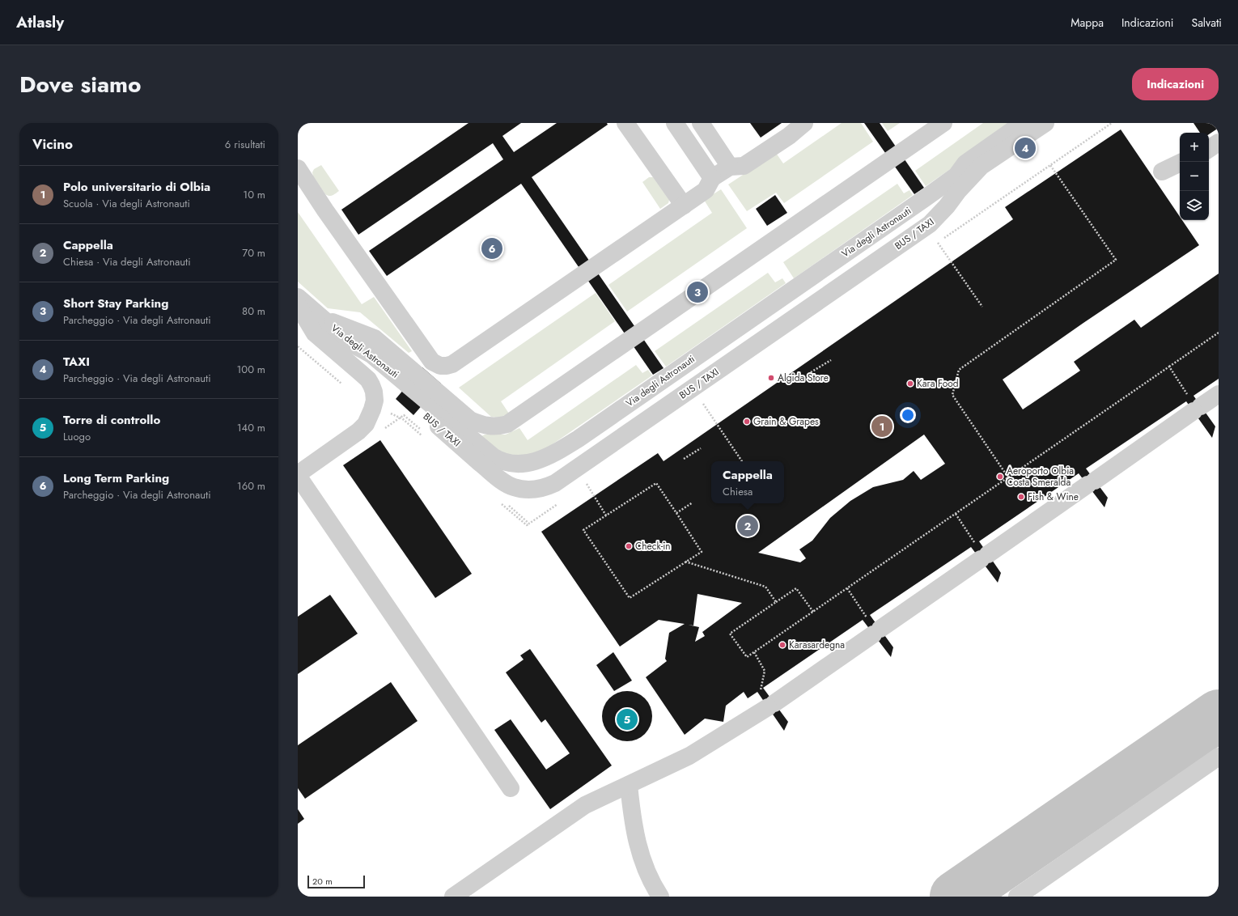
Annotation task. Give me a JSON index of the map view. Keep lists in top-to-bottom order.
{
  "streets": {
    "street": ["Via degli Astronauti", "BUS / TAXI"]
  },
  "crossings": [
    ["Via degli Astronauti", "BUS / TAXI"]
  ],
  "places": [
    "Algida Store",
    "Kara Food",
    "Grain & Grapes",
    "Aeroporto Olbia Costa Smeralda",
    "Fish & Wine",
    "Check-in",
    "Karasardegna"
  ],
  "scale_bar": "20 m",
  "page": {
    "header": "Atlasly",
    "nav": ["Mappa", "Indicazioni", "Salvati"],
    "title": "Dove siamo",
    "buttons": "Indicazioni",
    "heading": ["Vicino", "6 risultati"],
    "map_buttons": ["+", "−"],
    "pins": [
      "4",
      "6",
      "3",
      "1",
      "2",
      "5"
    ],
    "list": [
      {
        "mark": "1",
        "name": "Polo universitario di Olbia",
        "note": "Scuola · Via degli Astronauti",
        "value": "10 m"
      },
      {
        "mark": "2",
        "name": "Cappella",
        "note": "Chiesa · Via degli Astronauti",
        "value": "70 m"
      },
      {
        "mark": "3",
        "name": "Short Stay Parking",
        "note": "Parcheggio · Via degli Astronauti",
        "value": "80 m"
      },
      {
        "mark": "4",
        "name": "TAXI",
        "note": "Parcheggio · Via degli Astronauti",
        "value": "100 m"
      },
      {
        "mark": "5",
        "name": "Torre di controllo",
        "note": "Luogo",
        "value": "140 m"
      },
      {
        "mark": "6",
        "name": "Long Term Parking",
        "note": "Parcheggio · Via degli Astronauti",
        "value": "160 m"
      }
    ],
    "popup": ["Cappella", "Chiesa"],
    "scale": "20 m"
  }
}
